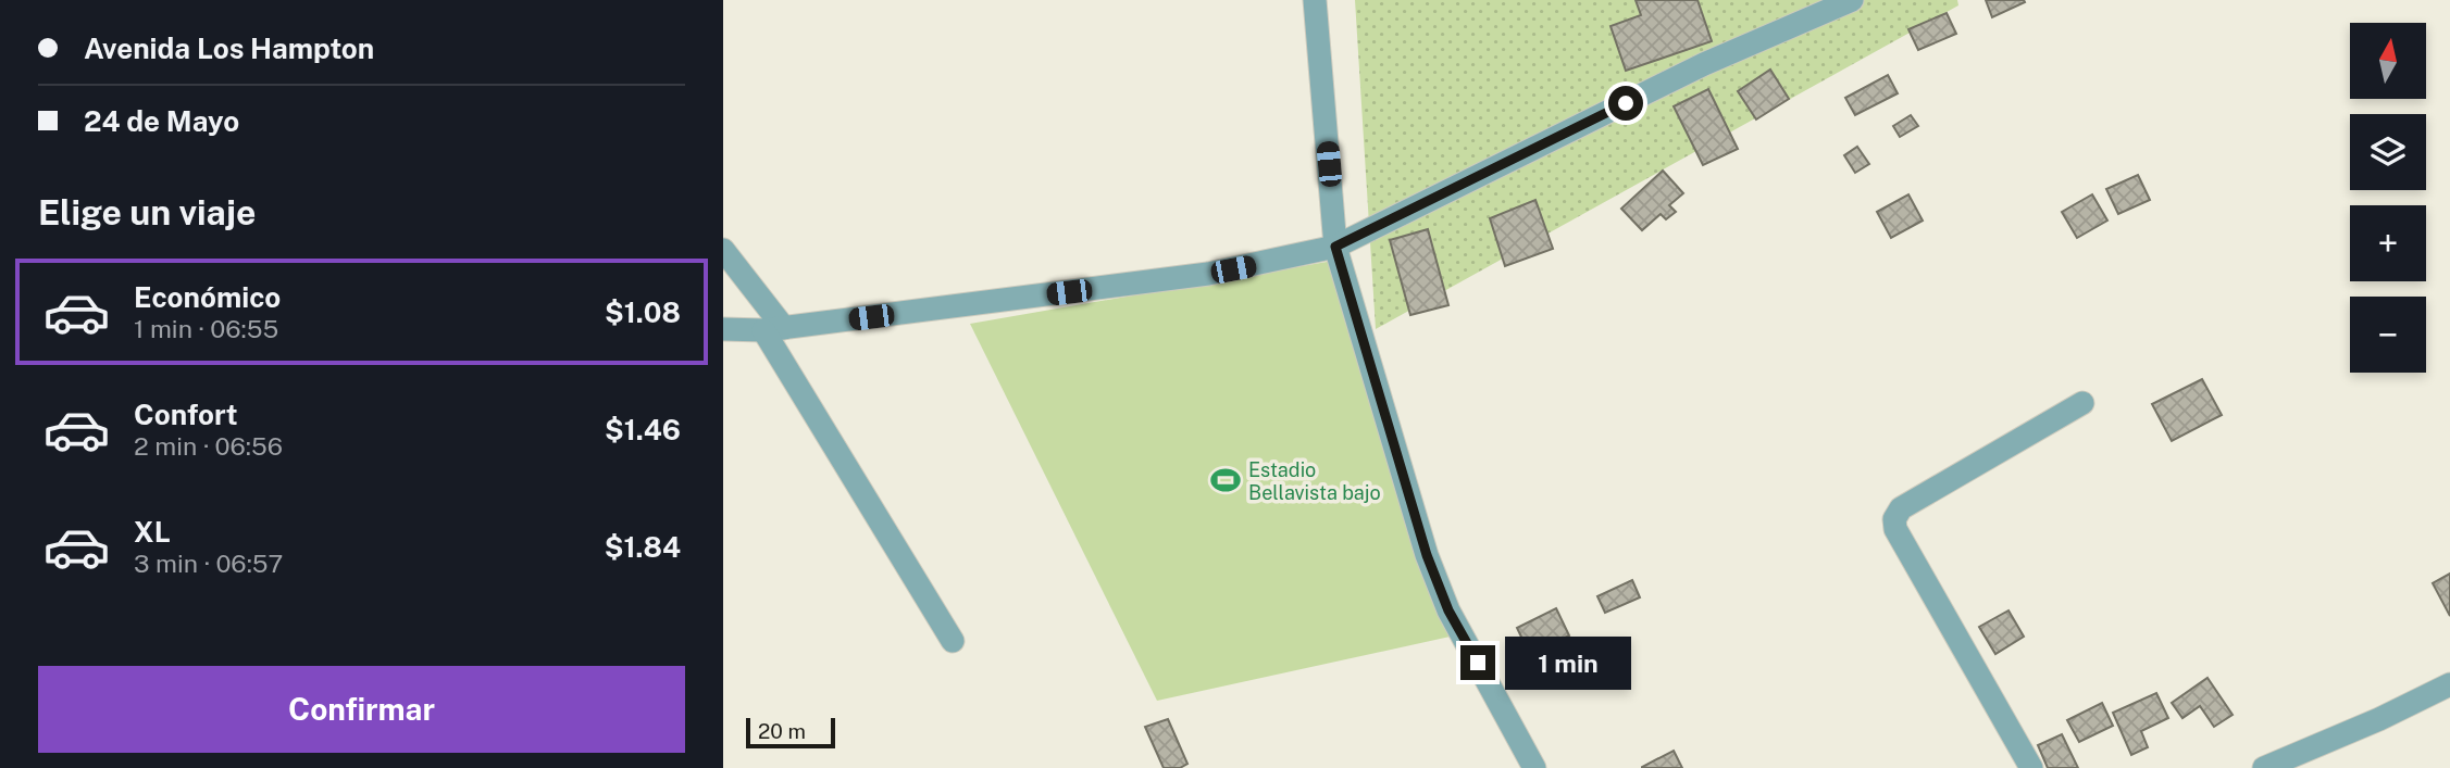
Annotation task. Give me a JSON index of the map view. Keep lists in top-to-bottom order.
{
  "places": {
    "sports": ["Estadio Bellavista bajo"]
  },
  "scale_bar": "20 m",
  "north": "top",
  "page": {
    "banner": ["Avenida Los Hampton", "24 de Mayo"],
    "map_buttons": ["+", "−"],
    "heading": "Elige un viaje",
    "list": [
      {
        "name": "Económico",
        "note": "1 min · 06:55",
        "value": "$1.08"
      },
      {
        "name": "Confort",
        "note": "2 min · 06:56",
        "value": "$1.46"
      },
      {
        "name": "XL",
        "note": "3 min · 06:57",
        "value": "$1.84"
      }
    ],
    "bubble": "1 min",
    "buttons": "Confirmar",
    "scale": "20 m"
  }
}
